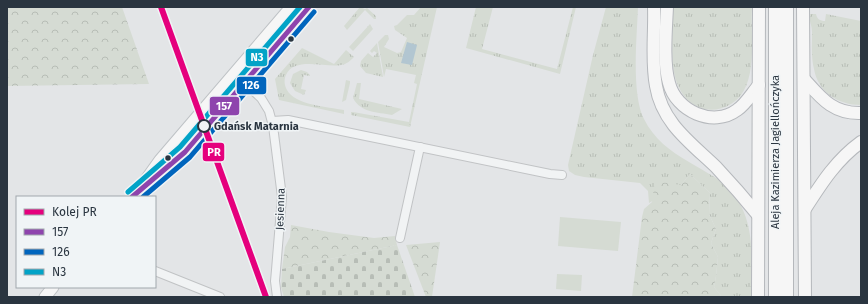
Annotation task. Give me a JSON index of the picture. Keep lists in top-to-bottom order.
{
  "streets": {
    "highway": ["Aleja Kazimierza Jagiellończyka"],
    "street": ["Jesienna"]
  },
  "places": ["Gdańsk Matarnia"],
  "lines": [
    "rail line PR",
    "transit line 157",
    "transit line N3",
    "transit line 126"
  ],
  "legend": [
    "Kolej PR",
    "157",
    "126",
    "N3"
  ]
}
